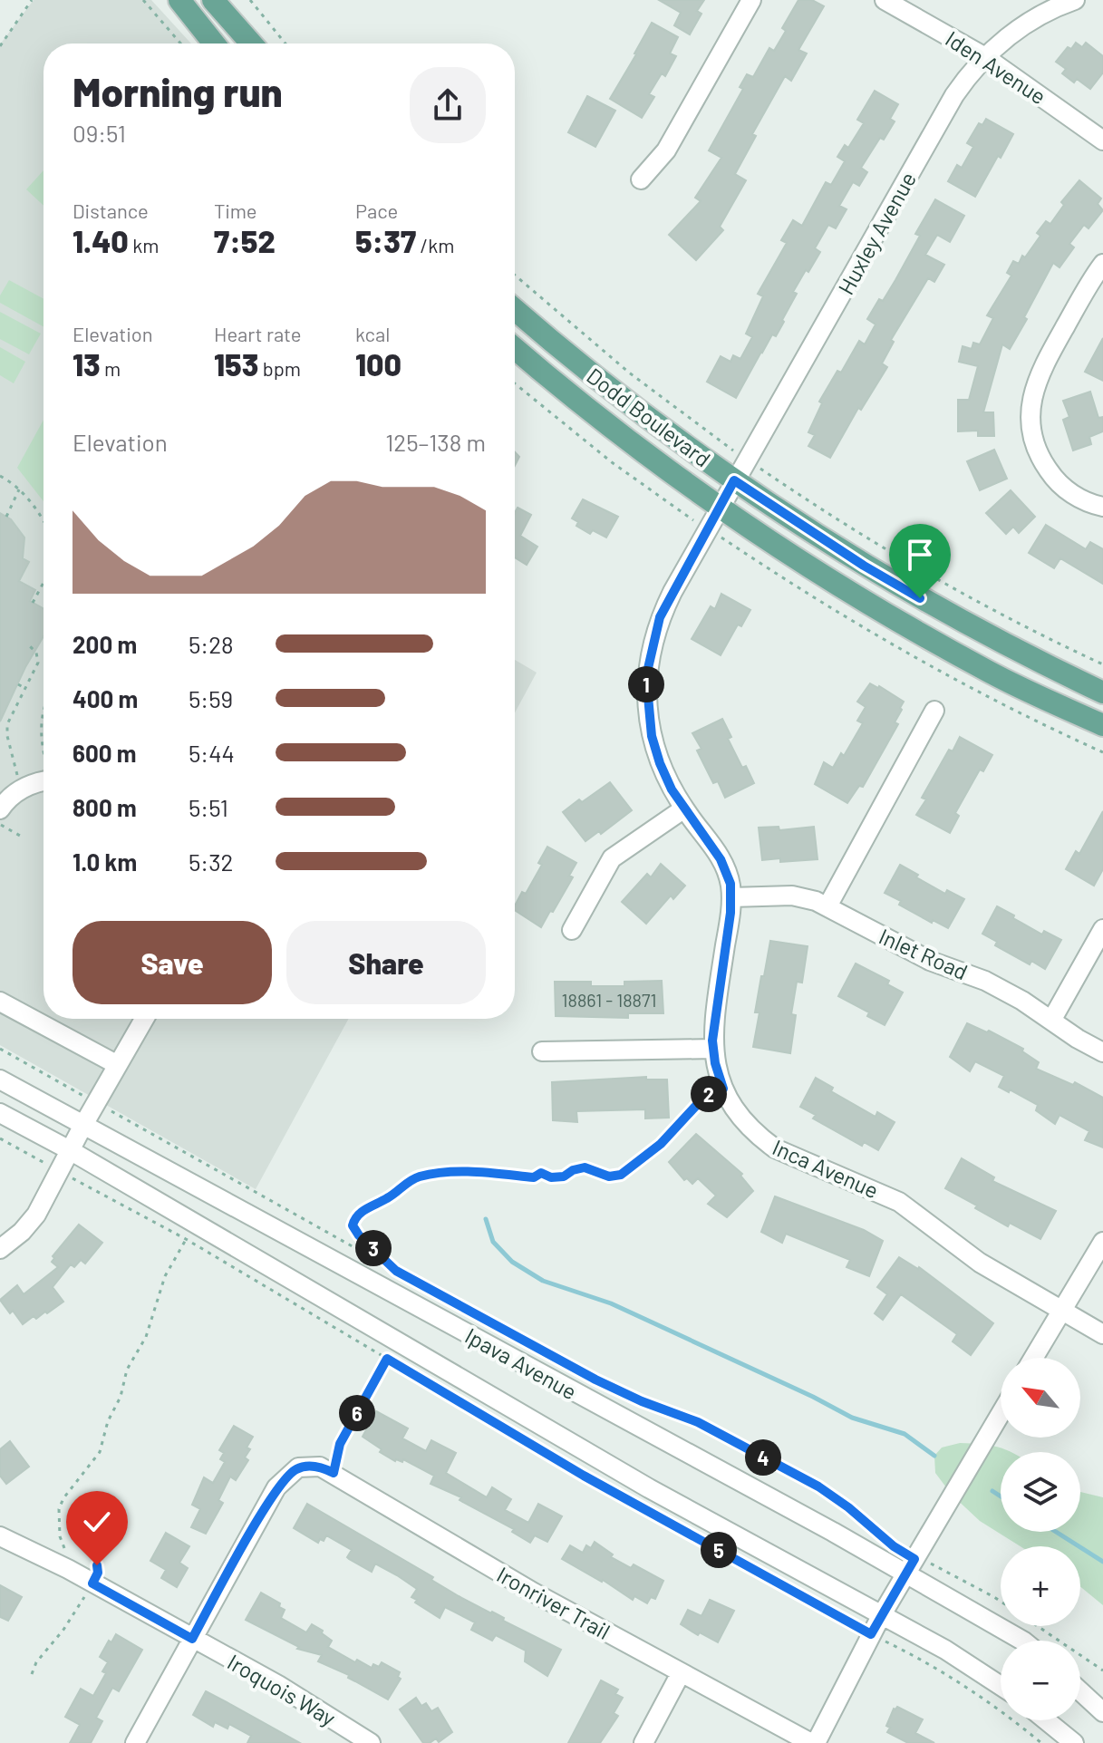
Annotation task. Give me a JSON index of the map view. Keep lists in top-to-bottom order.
{
  "streets": {
    "main road": ["Dodd Boulevard"],
    "street": [
      "Iden Avenue",
      "Huxley Avenue",
      "Inlet Road",
      "Inca Avenue",
      "Ipava Avenue",
      "Ironriver Trail",
      "Iroquois Way"
    ]
  },
  "crossings": [
    ["Iden Avenue", "Huxley Avenue"],
    ["Huxley Avenue", "Dodd Boulevard"],
    ["Huxley Avenue", "Inca Avenue"],
    ["Dodd Boulevard", "Inca Avenue"],
    ["Inlet Road", "Inca Avenue"],
    ["Ironriver Trail", "Iroquois Way"]
  ],
  "house_numbers": ["18861 - 18871"],
  "north": "top left",
  "page": {
    "heading": ["Morning run", "09:51"],
    "stats": [
      ["Distance", "1.40 km"],
      ["Time", "7:52"],
      ["Pace", "5:37 /km"],
      ["Elevation", "13 m"],
      ["Heart rate", "153 bpm"],
      ["kcal", "100"]
    ],
    "chart": ["Elevation", "125–138 m"],
    "list": [
      {
        "name": "200 m",
        "note": "5:28"
      },
      {
        "name": "400 m",
        "note": "5:59"
      },
      {
        "name": "600 m",
        "note": "5:44"
      },
      {
        "name": "800 m",
        "note": "5:51"
      },
      {
        "name": "1.0 km",
        "note": "5:32"
      }
    ],
    "pins": [
      "1",
      "2",
      "3",
      "6",
      "4",
      "5"
    ],
    "buttons": ["Save", "Share"],
    "map_buttons": ["+", "−"]
  }
}
